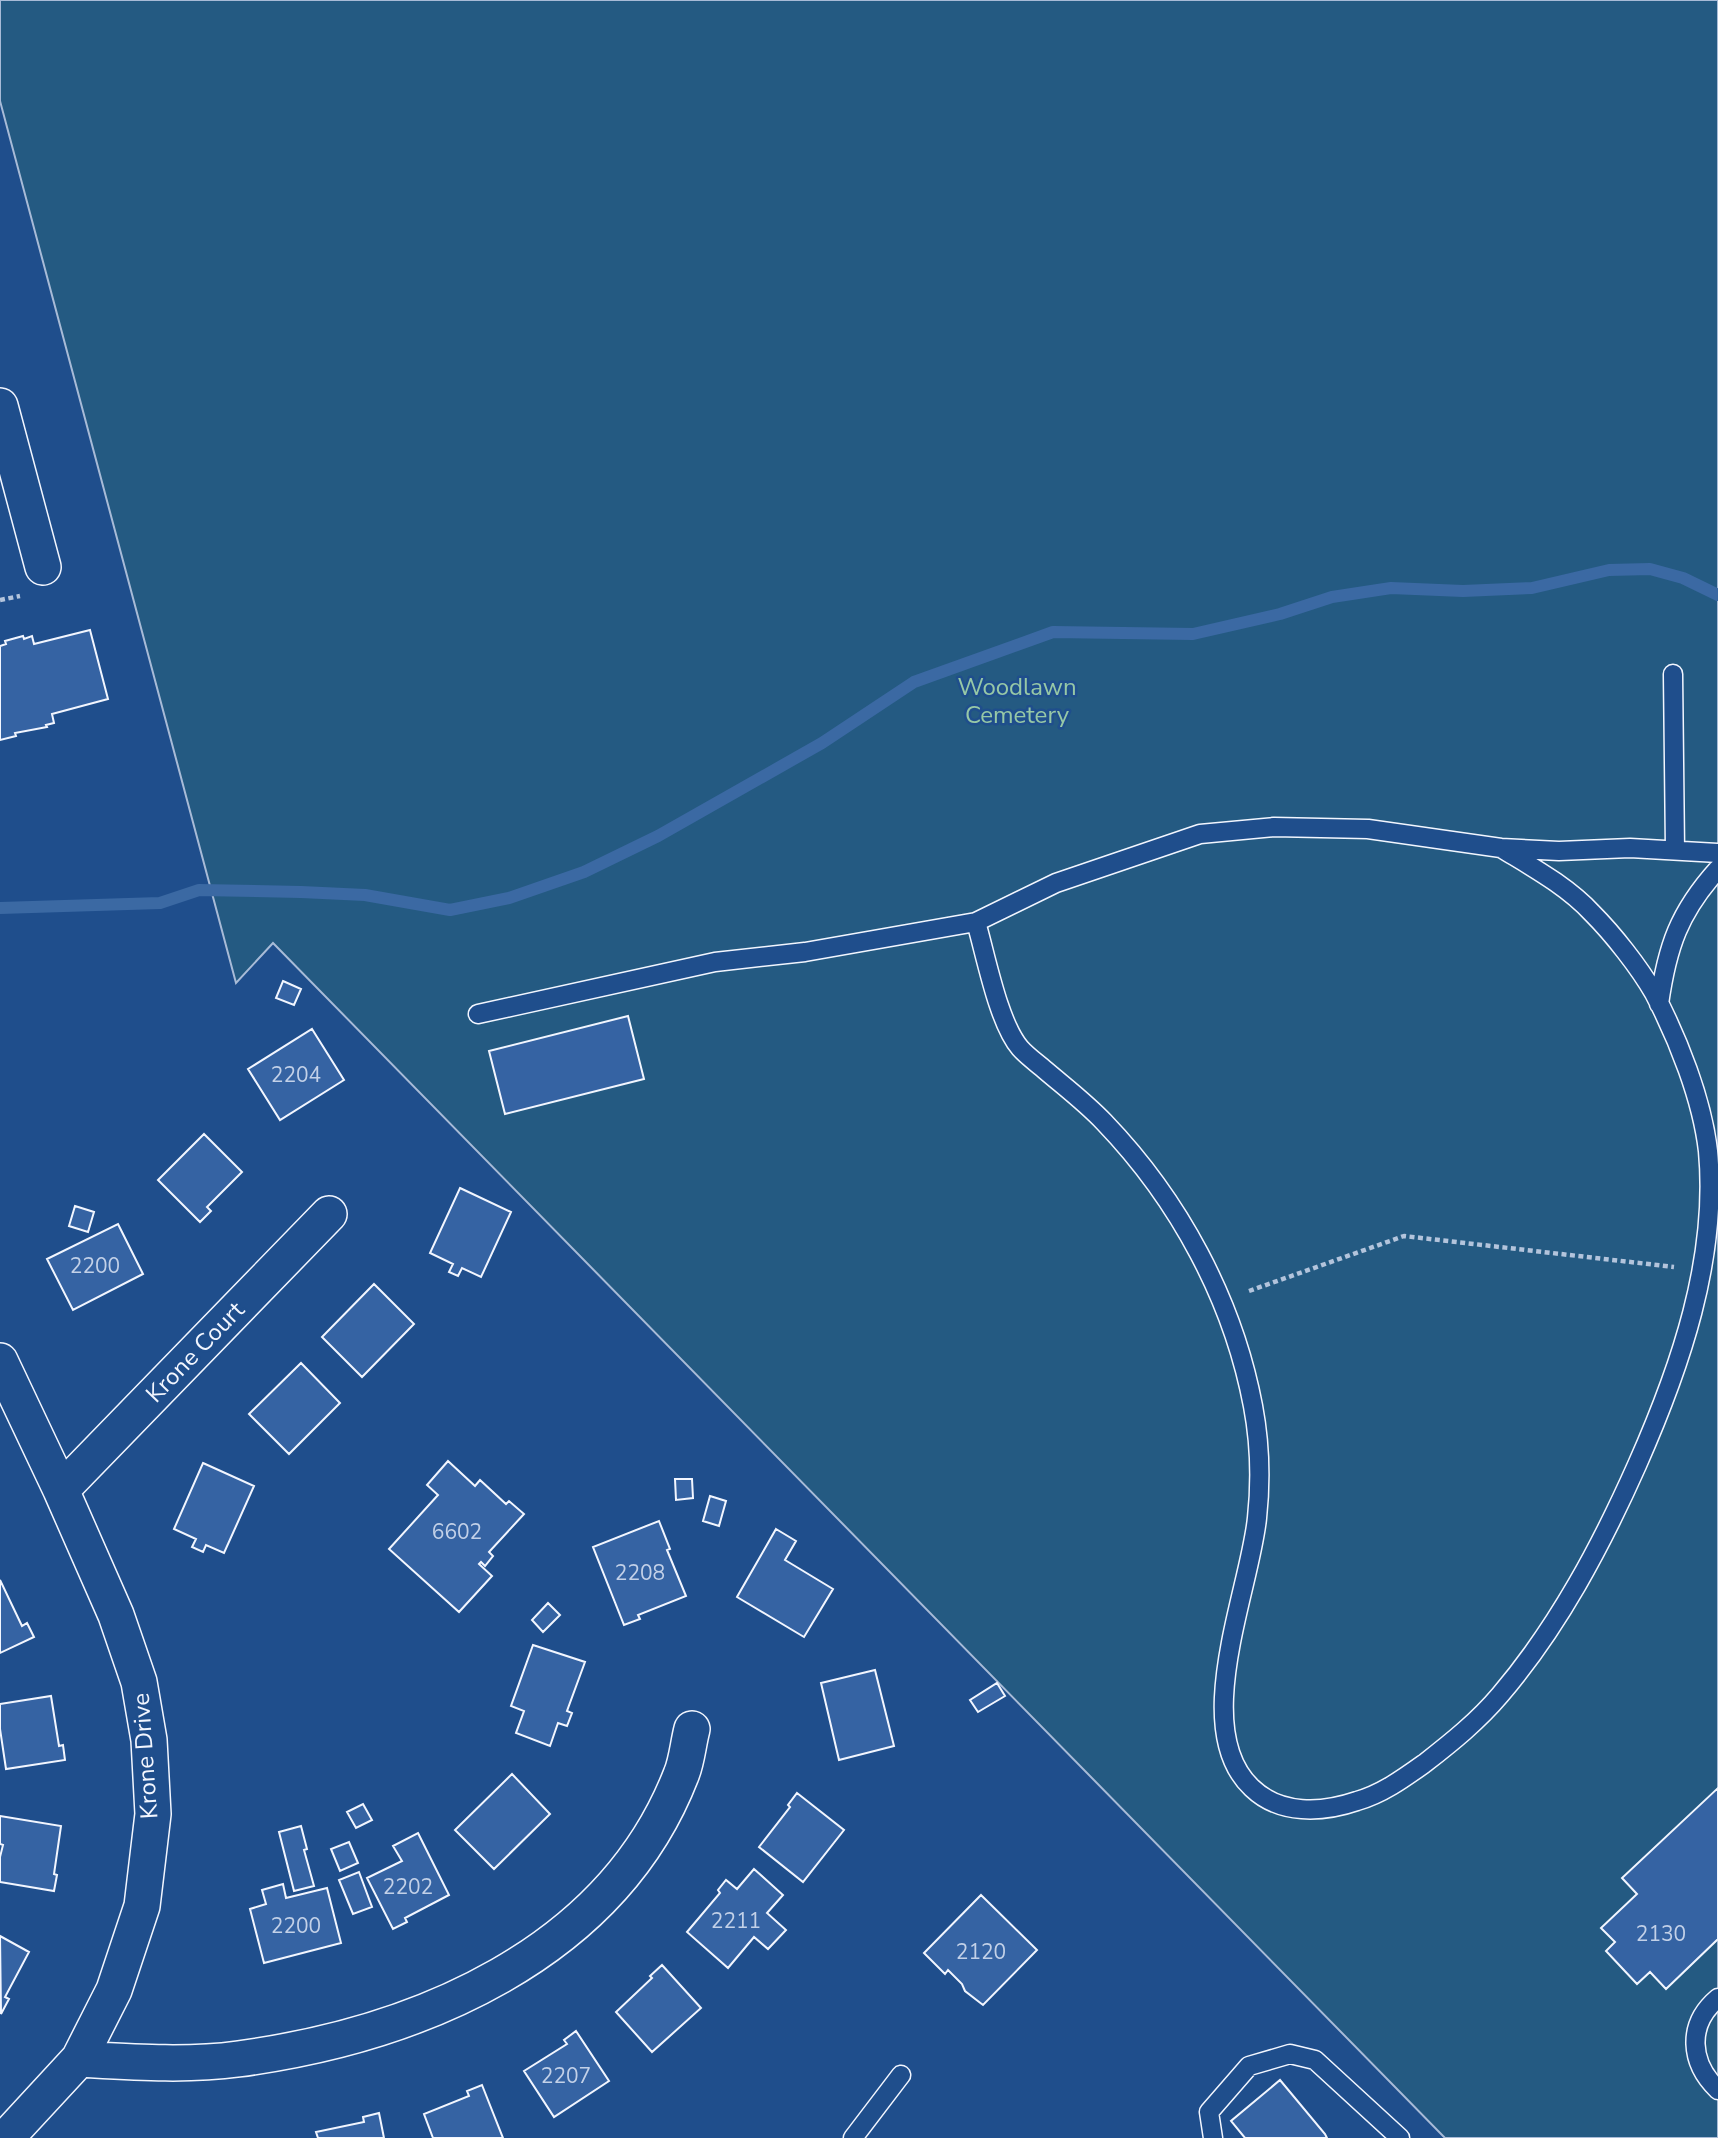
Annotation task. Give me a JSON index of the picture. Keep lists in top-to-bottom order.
{
  "streets": {
    "street": ["Krone Court", "Krone Drive"]
  },
  "crossings": [
    ["Krone Court", "Krone Drive"]
  ],
  "parks": ["Woodlawn Cemetery"],
  "house_numbers": [
    "2204",
    "2200",
    "6602",
    "2208",
    "2202",
    "2211",
    "2200",
    "2130",
    "2120",
    "2207"
  ]
}
